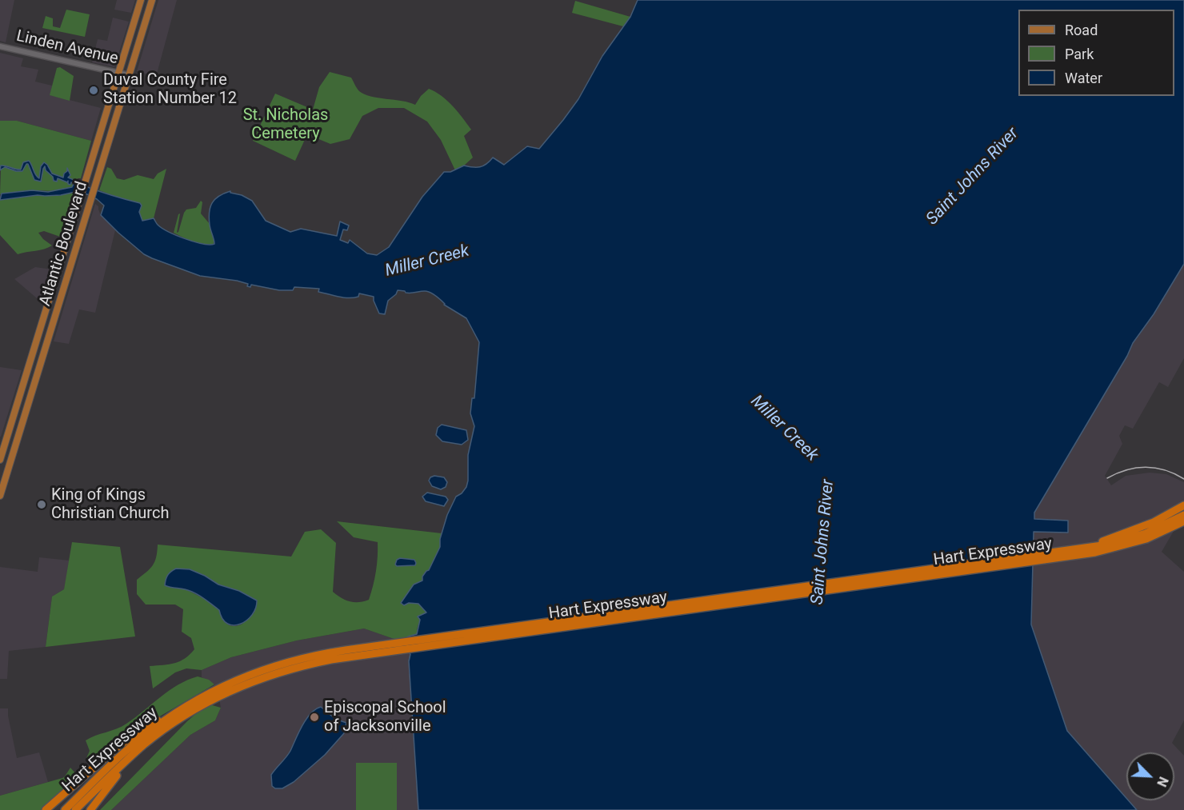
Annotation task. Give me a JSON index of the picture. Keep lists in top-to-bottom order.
{
  "streets": {
    "highway": ["Hart Expressway"],
    "main road": ["Atlantic Boulevard"],
    "street": ["Linden Avenue"]
  },
  "crossings": [
    ["Linden Avenue", "Atlantic Boulevard"]
  ],
  "water": ["Saint Johns River", "Miller Creek"],
  "parks": ["St. Nicholas Cemetery"],
  "places": ["Duval County Fire Station Number 12", "King of Kings Christian Church", "Episcopal School of Jacksonville"],
  "legend": ["Road", "Park", "Water"],
  "north": "bottom right"
}
